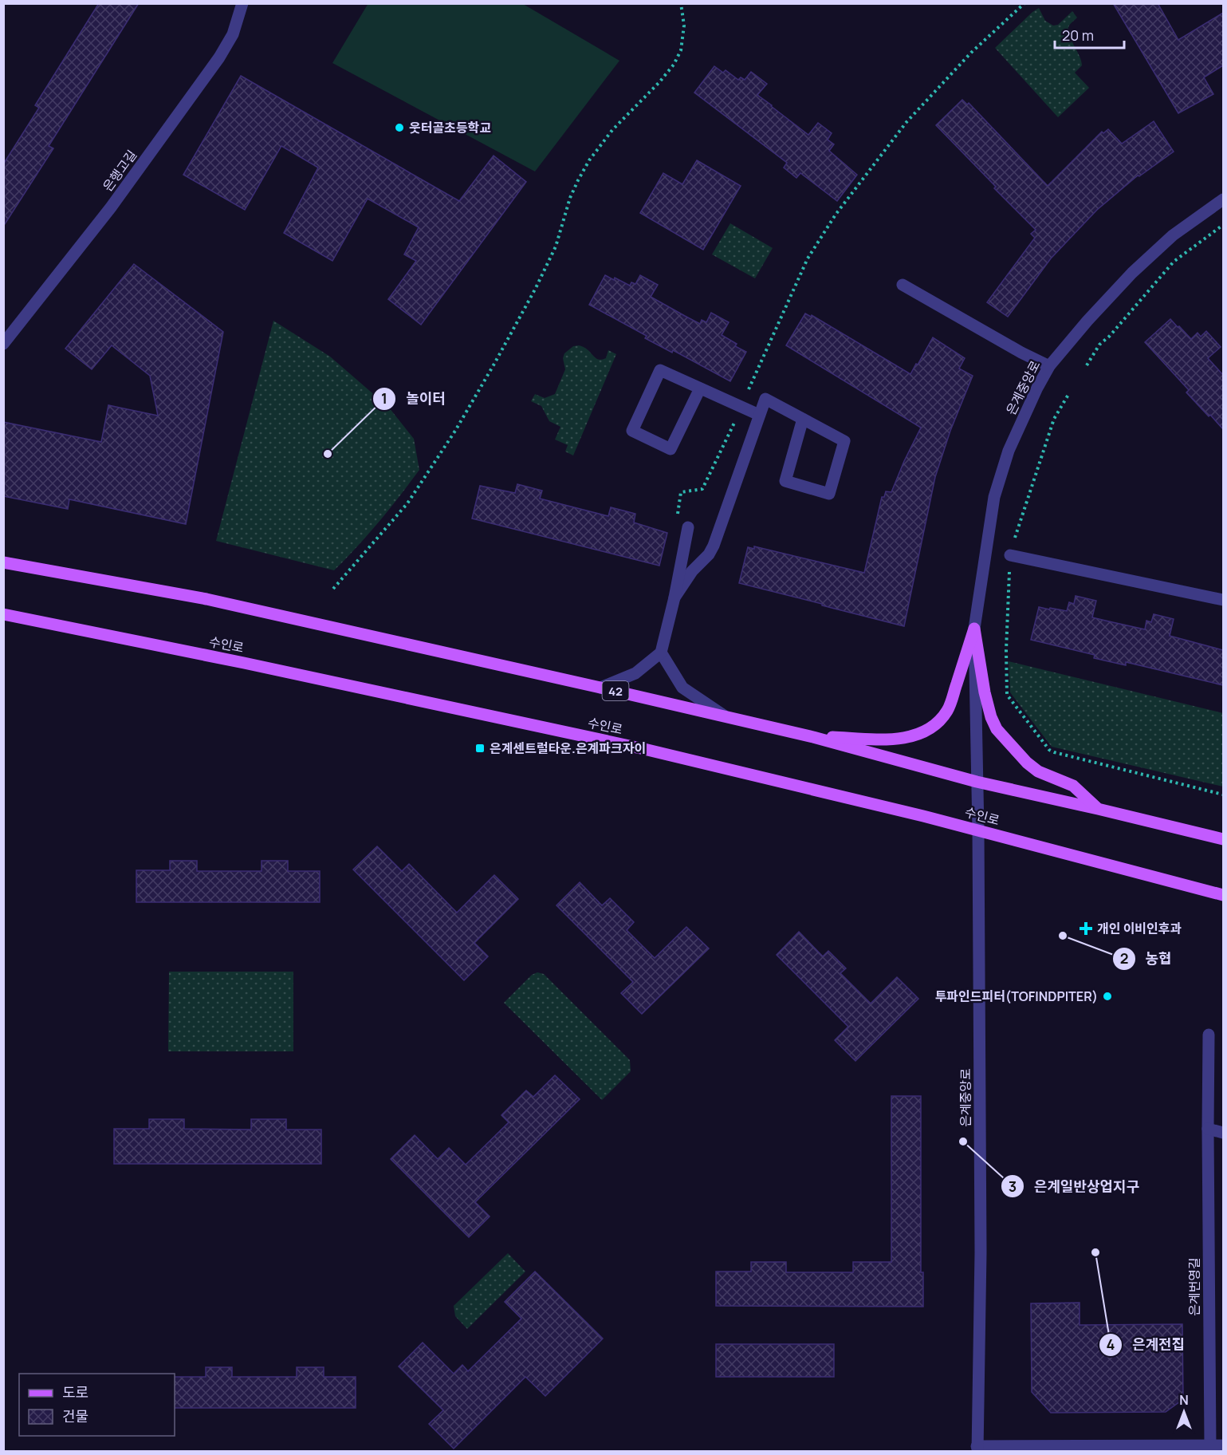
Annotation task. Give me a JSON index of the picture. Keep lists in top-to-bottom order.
{
  "streets": {
    "main road": ["수인로", "42"],
    "street": ["은행고길", "은계중앙로", "은계번영길"]
  },
  "crossings": [
    ["은계중앙로", "수인로"],
    ["은계중앙로", "42"]
  ],
  "places": {
    "other": [
      "웃터골초등학교",
      "놀이터",
      "농협",
      "투파인드피터(TOFINDPITER)",
      "은계일반상업지구",
      "은계전집"
    ],
    "transit": ["은계센트럴타운.은계파크자이"],
    "health": ["개인 이비인후과"]
  },
  "legend": ["도로", "건물"],
  "scale_bar": "20 m",
  "north": "top"
}
